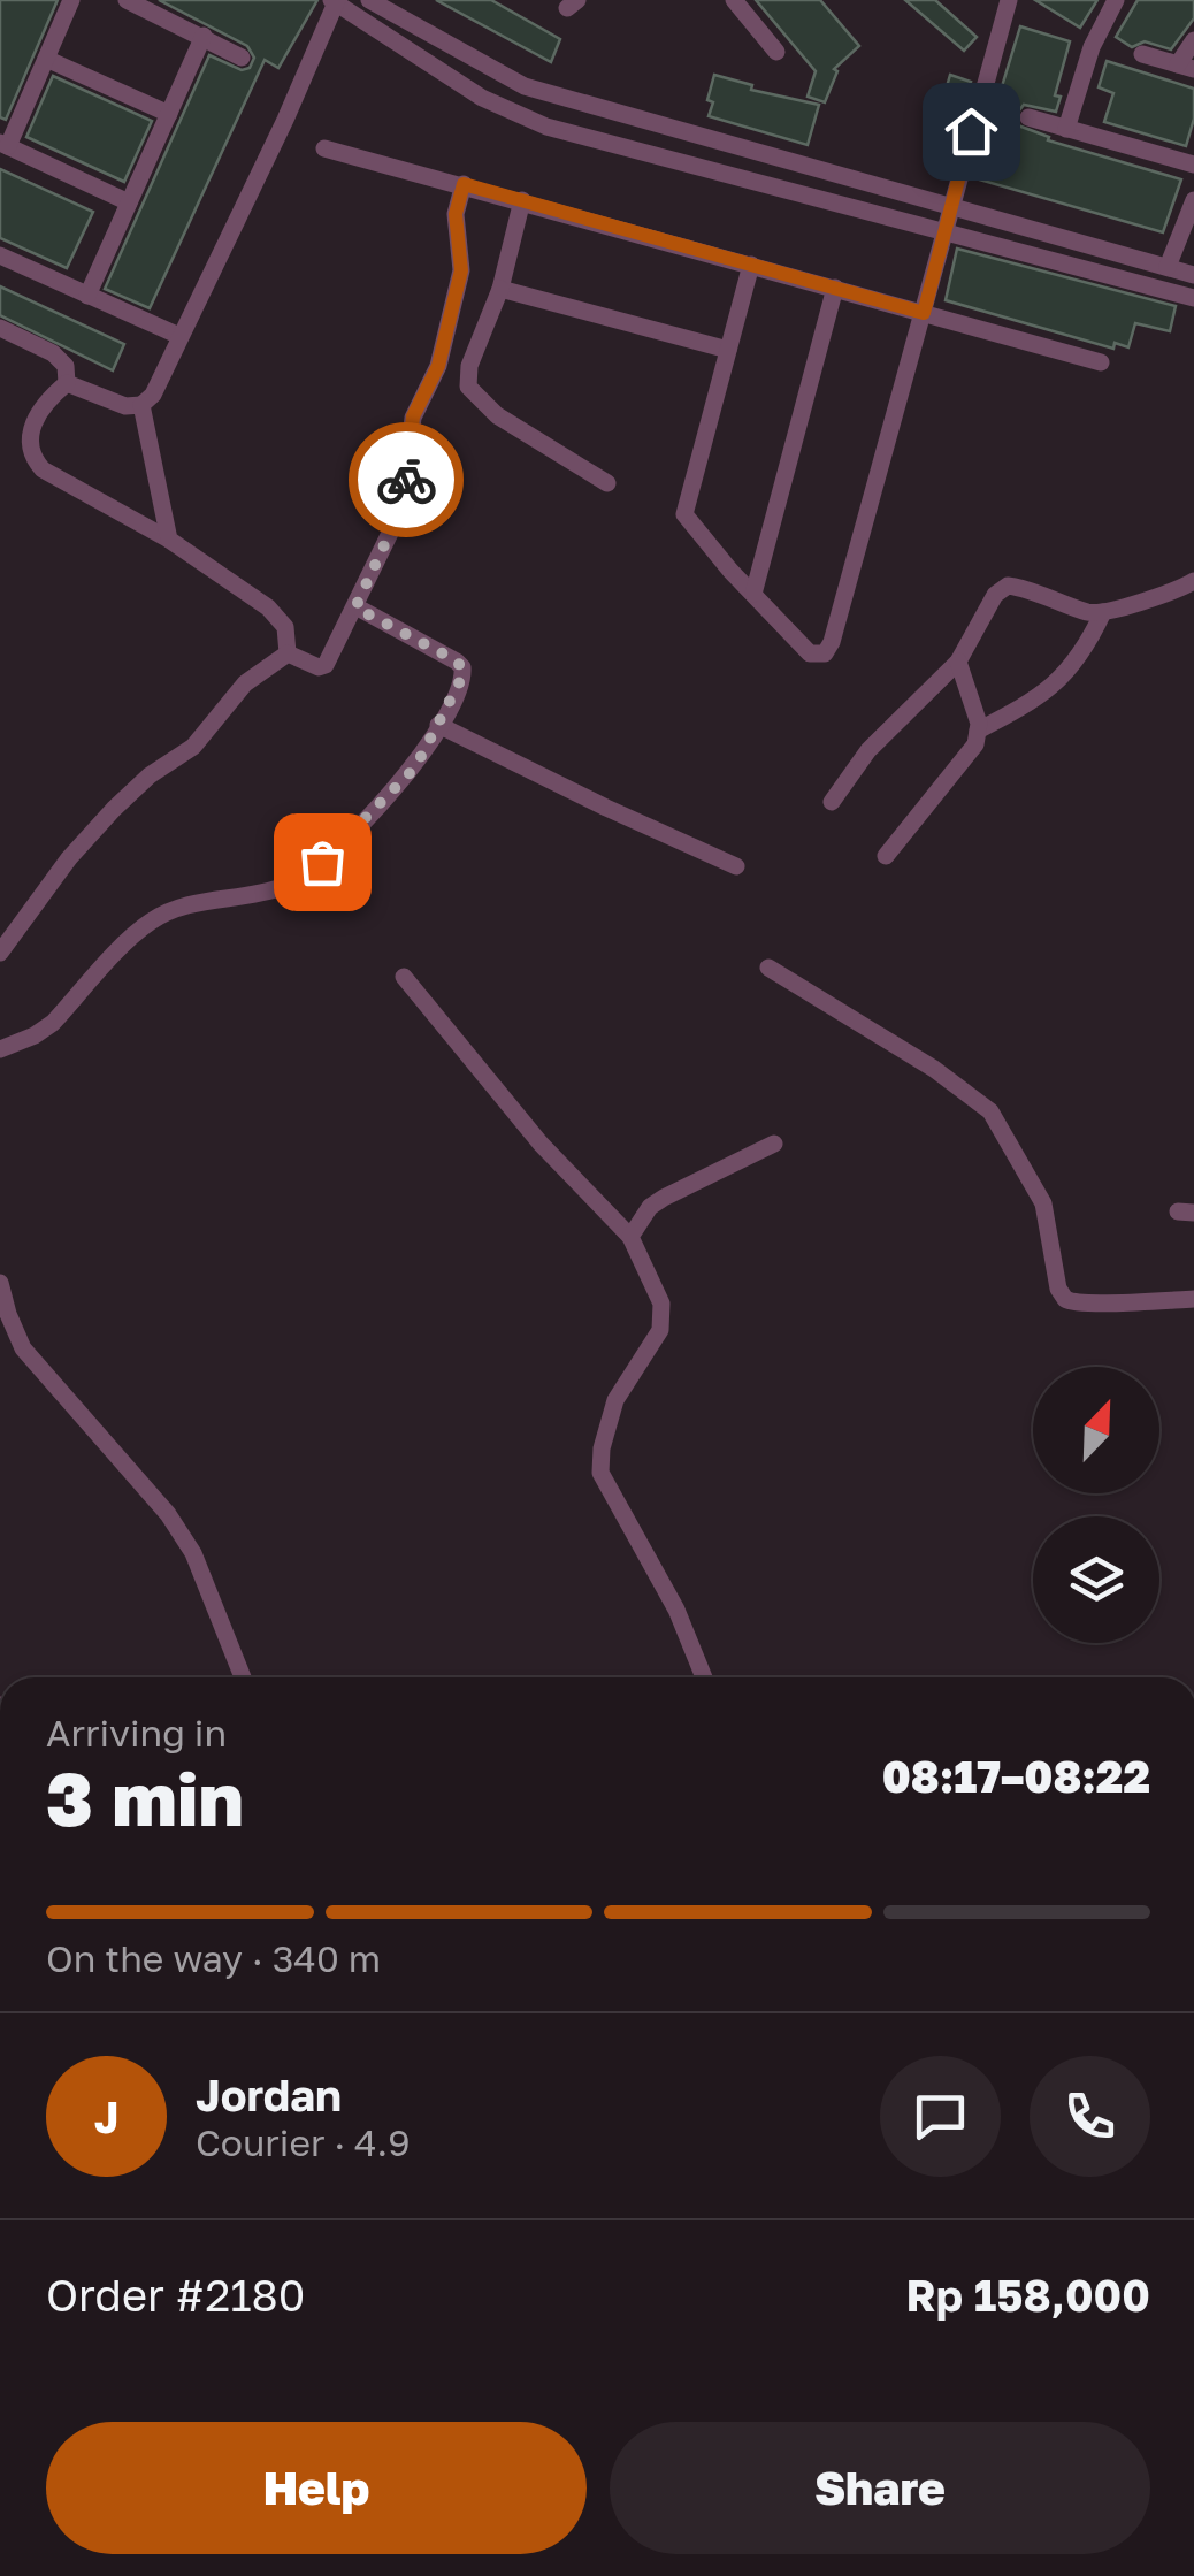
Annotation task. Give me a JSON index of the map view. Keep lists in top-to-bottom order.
{
  "north": "top right",
  "page": {
    "heading": ["3 min", "Arriving in", "08:17–08:22"],
    "panel": [
      "Jordan",
      "Courier · 4.9",
      "Order #2180",
      "Rp 158,000"
    ],
    "bar": "On the way · 340 m",
    "round": "J",
    "buttons": ["Help", "Share"]
  }
}
